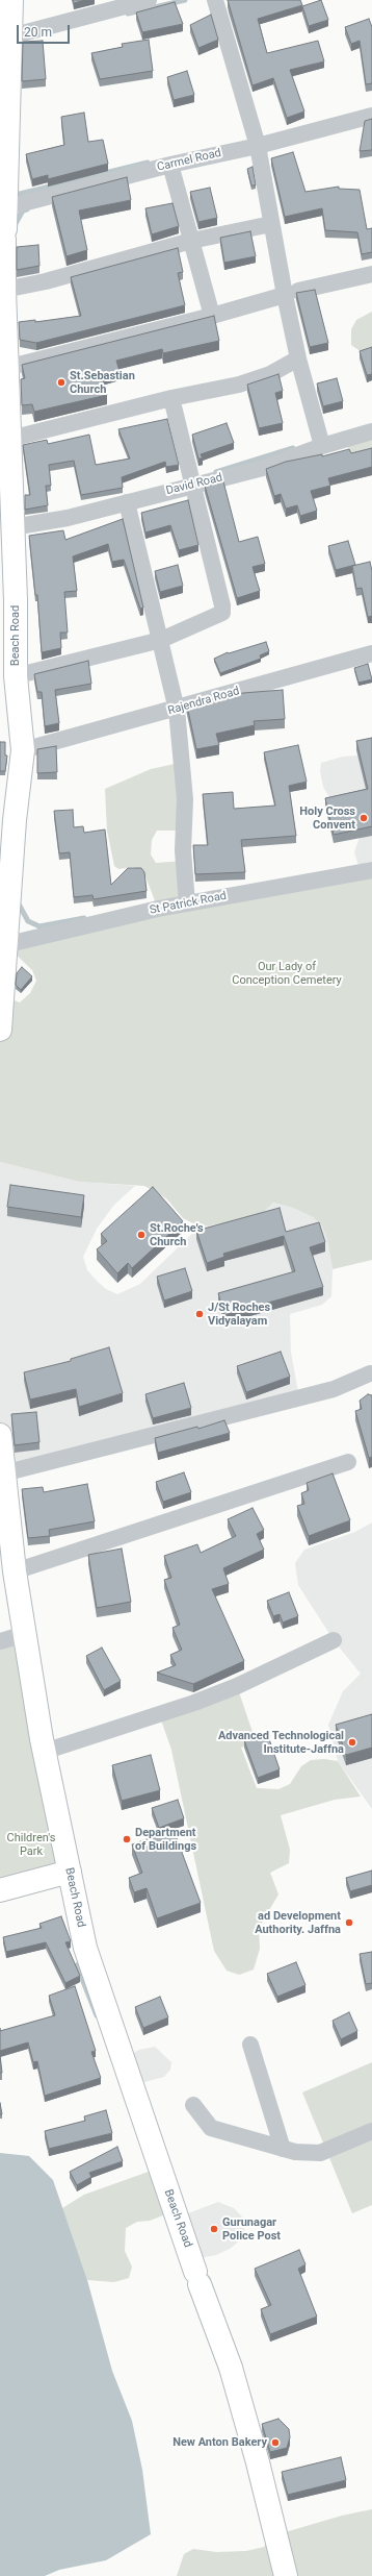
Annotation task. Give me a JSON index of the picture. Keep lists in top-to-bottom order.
{
  "streets": {
    "main road": ["Beach Road"],
    "street": [
      "Carmel Road",
      "David Road",
      "Rajendra Road",
      "St Patrick Road"
    ]
  },
  "crossings": [
    ["Carmel Road", "Beach Road"],
    ["David Road", "Beach Road"],
    ["Beach Road", "St Patrick Road"]
  ],
  "parks": ["Our Lady of Conception Cemetery", "Children's Park"],
  "places": [
    "St.Sebastian Church",
    "Holy Cross Convent",
    "St.Roche's Church",
    "J/St Roches Vidyalayam",
    "Advanced Technological Institute-Jaffna",
    "Department of Buildings",
    "ad Development Authority. Jaffna",
    "Gurunagar Police Post",
    "New Anton Bakery"
  ],
  "scale_bar": "20 m"
}
